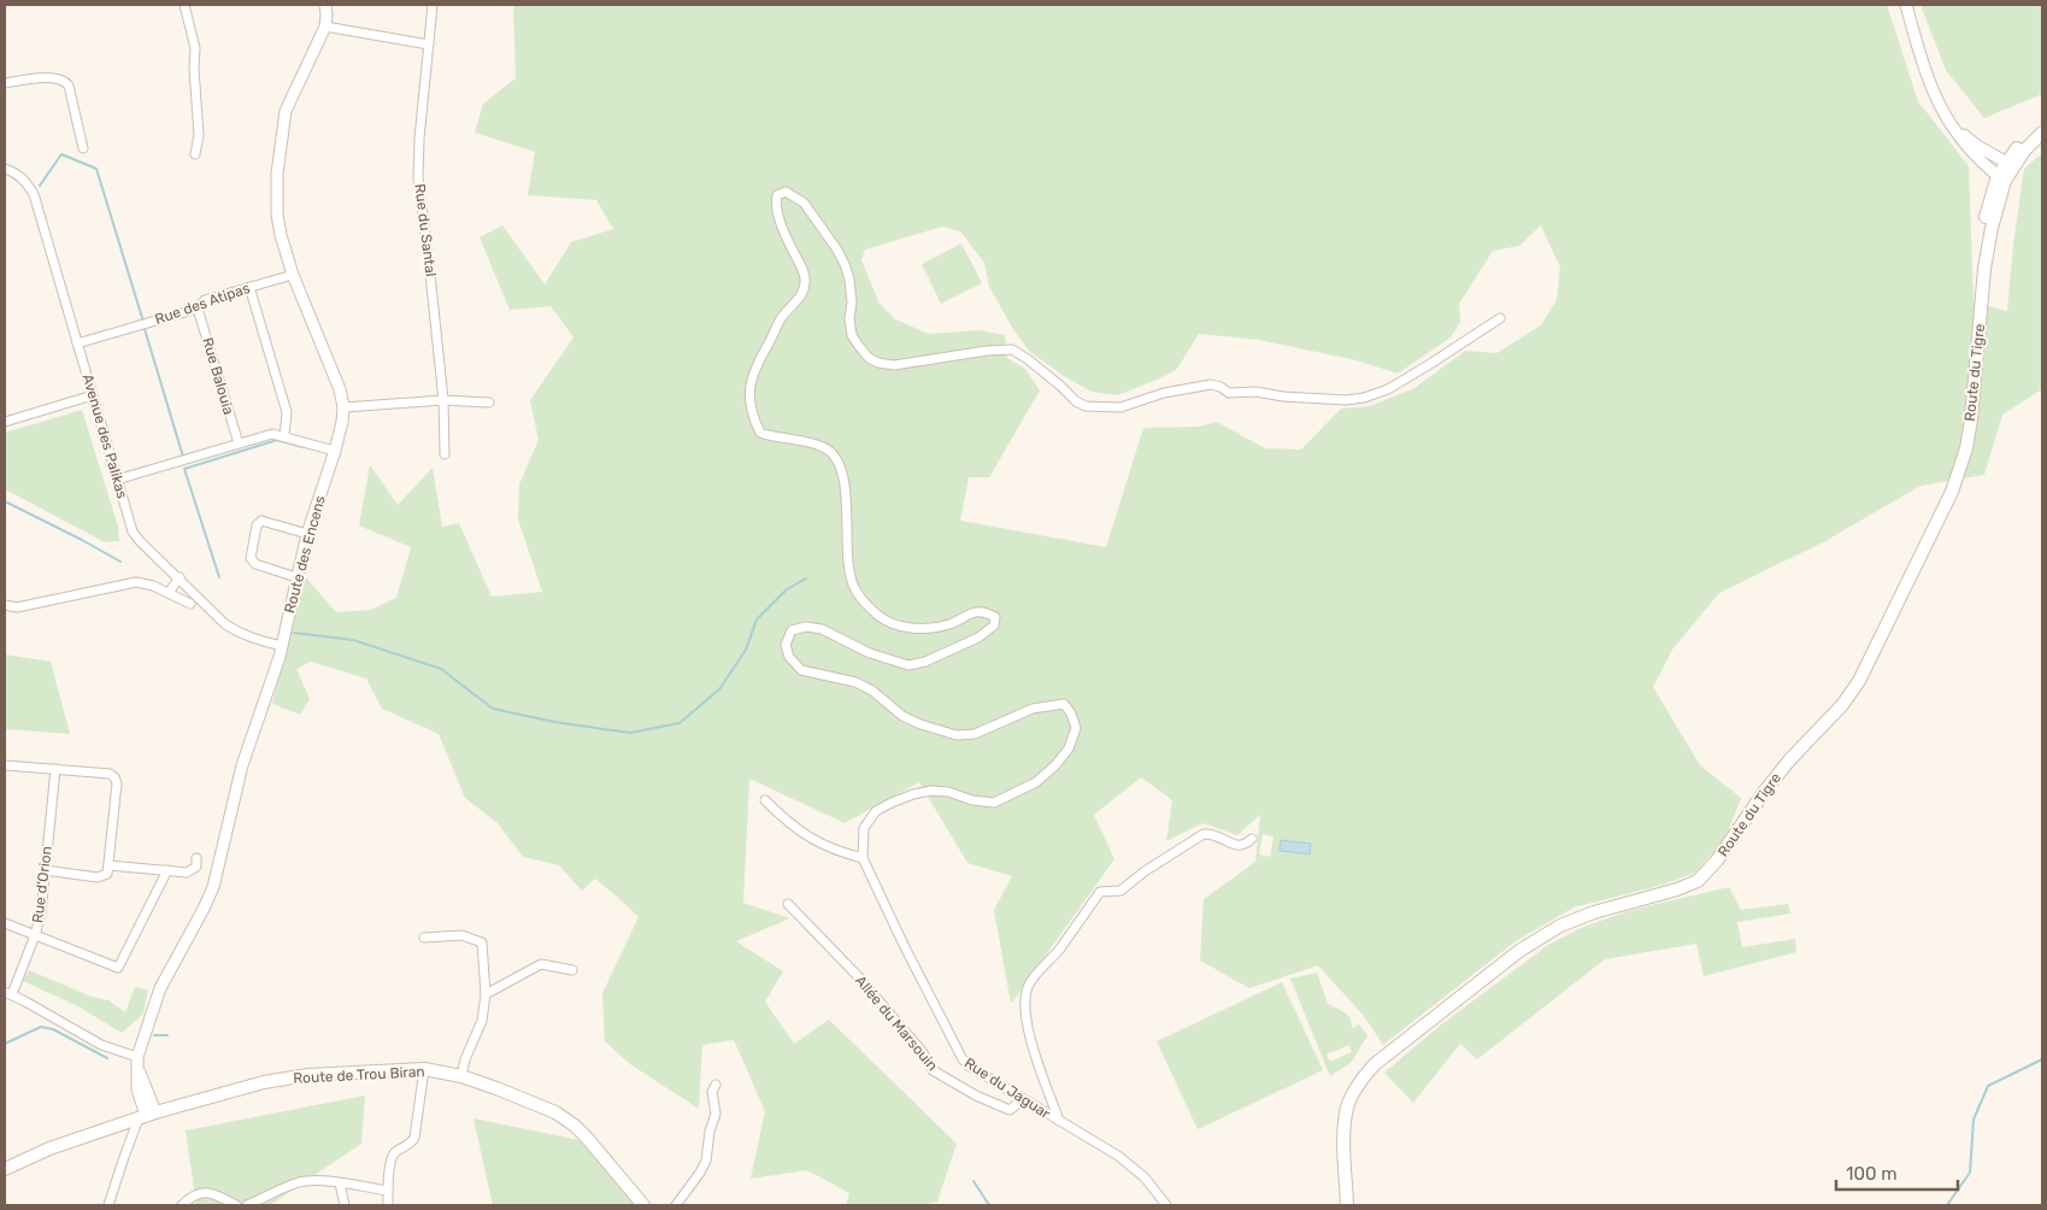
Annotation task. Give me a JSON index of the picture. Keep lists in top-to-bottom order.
{
  "streets": {
    "main road": ["Route du Tigre", "Route de Trou Biran"],
    "street": [
      "Rue du Santal",
      "Rue des Atipas",
      "Rue Balouia",
      "Avenue des Palikas",
      "Route des Encens",
      "Rue d'Orion",
      "Allée du Marsouin",
      "Rue du Jaguar"
    ]
  },
  "crossings": [
    ["Rue des Atipas", "Rue Balouia"],
    ["Rue des Atipas", "Avenue des Palikas"],
    ["Rue des Atipas", "Route des Encens"],
    ["Avenue des Palikas", "Route des Encens"],
    ["Allée du Marsouin", "Rue du Jaguar"]
  ],
  "scale_bar": "100 m"
}
